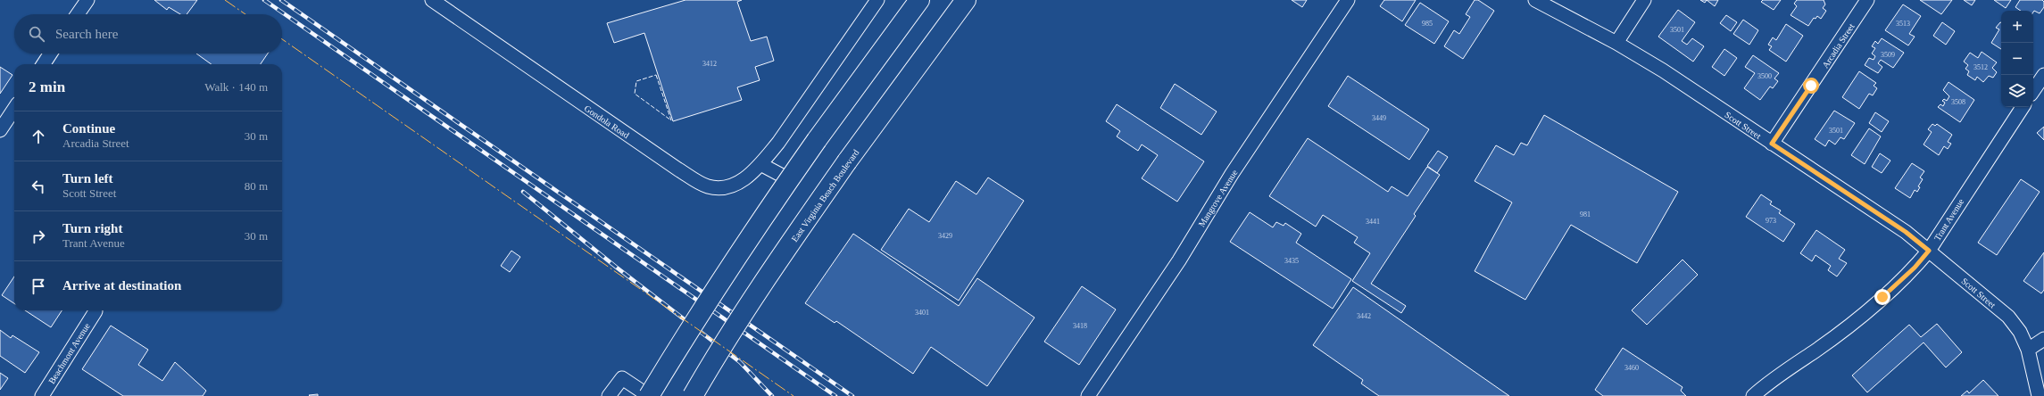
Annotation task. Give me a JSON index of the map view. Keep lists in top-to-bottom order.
{
  "streets": {
    "main road": ["East Virginia Beach Boulevard"],
    "street": [
      "Arcadia Street",
      "Gondola Road",
      "Scott Street",
      "Mangrove Avenue",
      "Trant Avenue",
      "Beachmont Avenue"
    ]
  },
  "crossings": [
    ["Arcadia Street", "Scott Street"],
    ["Scott Street", "Trant Avenue"]
  ],
  "house_numbers": [
    "985",
    "3513",
    "3501",
    "3509",
    "3412",
    "3512",
    "3500",
    "3508",
    "3449",
    "3501",
    "981",
    "973",
    "3441",
    "3429",
    "3435",
    "3401",
    "3442",
    "3418",
    "3460"
  ],
  "page": {
    "map_buttons": ["+", "−"],
    "search": "Search here",
    "heading": ["2 min", "Walk · 140 m"],
    "list": [
      ["Continue", "Arcadia Street", "30 m"],
      ["Turn left", "Scott Street", "80 m"],
      ["Turn right", "Trant Avenue", "30 m"],
      "Arrive at destination"
    ]
  }
}
